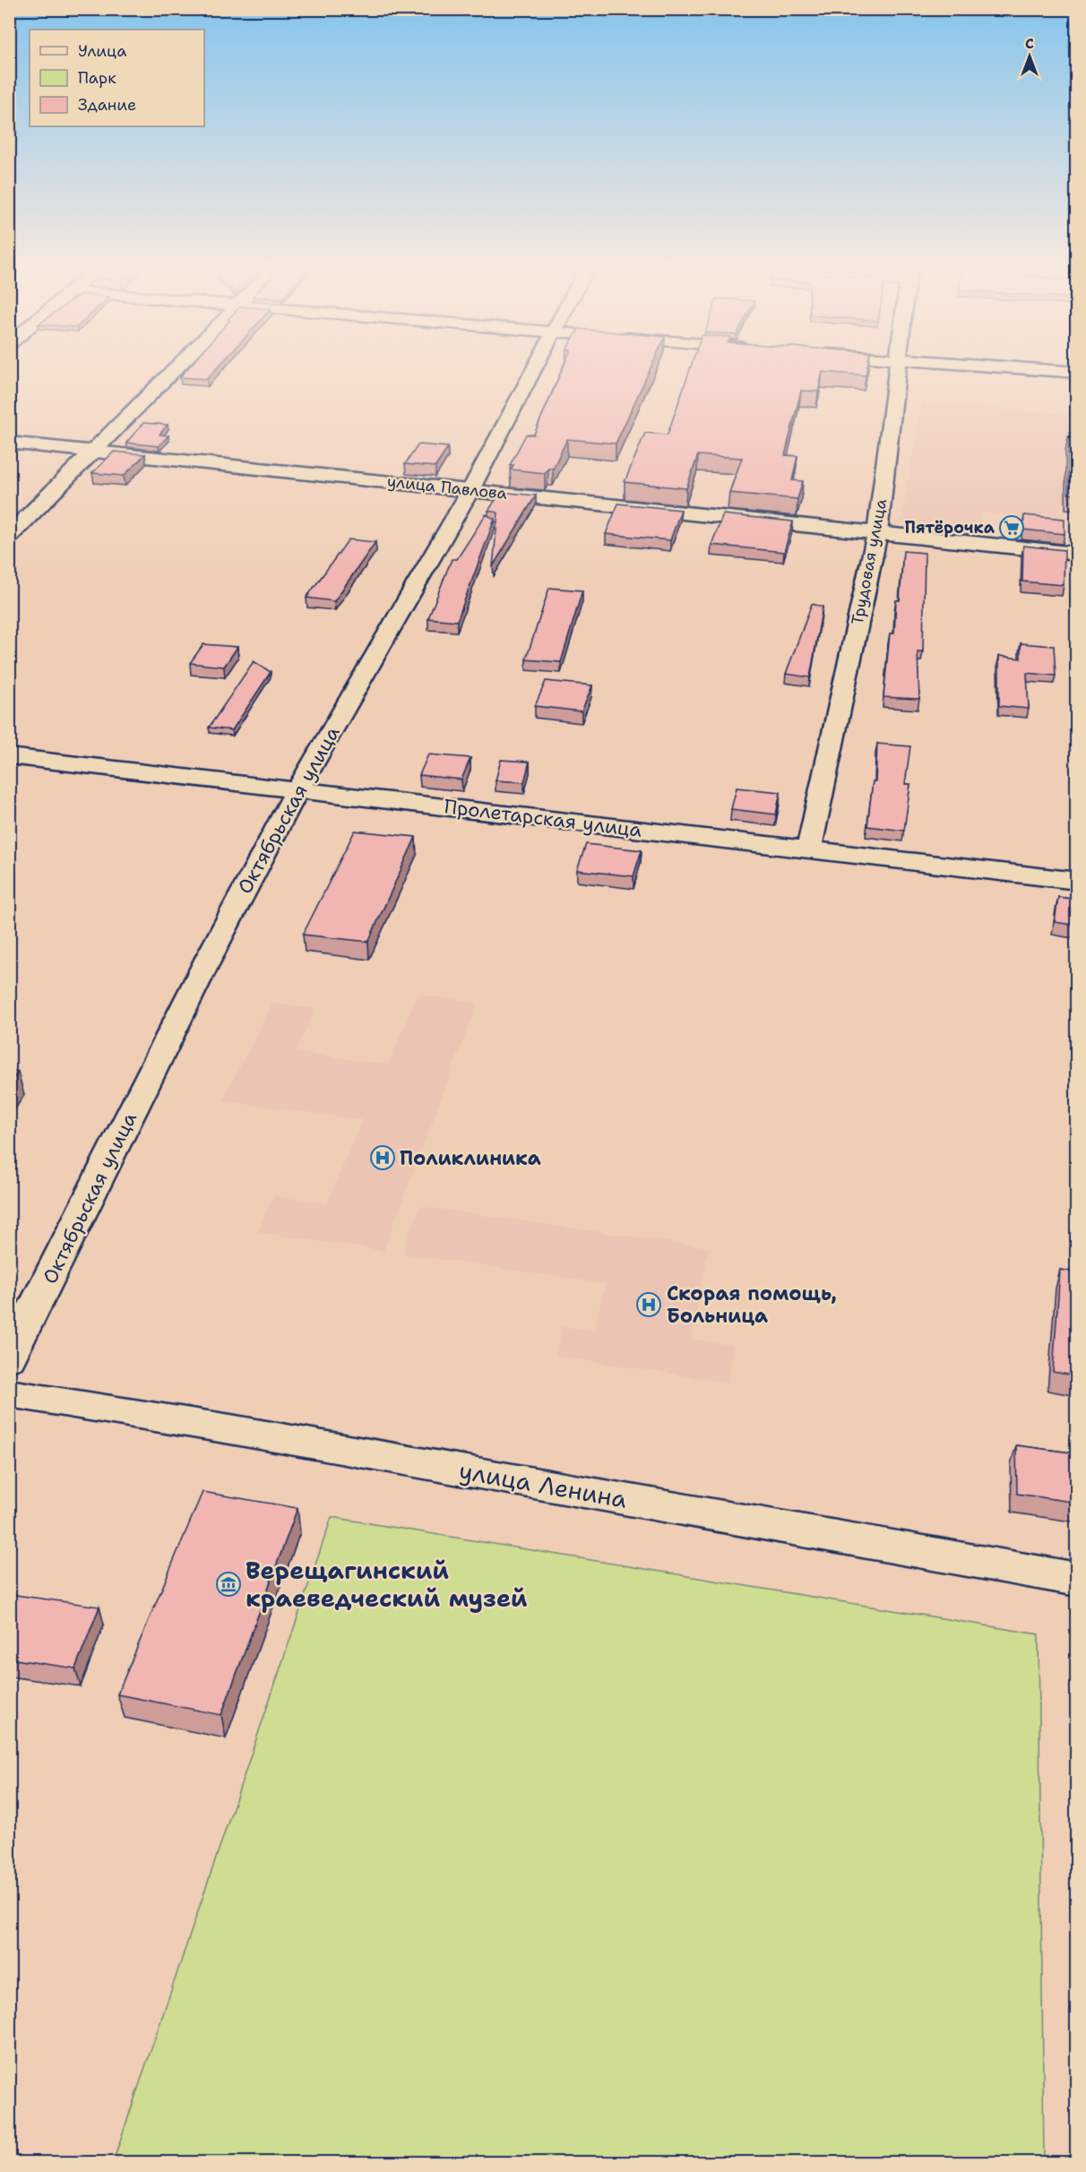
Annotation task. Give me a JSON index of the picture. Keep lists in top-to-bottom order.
{
  "streets": {
    "street": [
      "улица Павлова",
      "Трудовая улица",
      "Октябрьская улица",
      "Пролетарская улица",
      "улица Ленина"
    ]
  },
  "crossings": [
    ["улица Павлова", "Трудовая улица"],
    ["улица Павлова", "Октябрьская улица"],
    ["Трудовая улица", "Пролетарская улица"],
    ["Октябрьская улица", "Пролетарская улица"]
  ],
  "places": {
    "supermarket": ["Пятёрочка"],
    "hospital": ["Поликлиника", "Скорая помощь, Больница"],
    "museum": ["Верещагинский краеведческий музей"]
  },
  "legend": ["Улица", "Парк", "Здание"],
  "north": "top"
}
